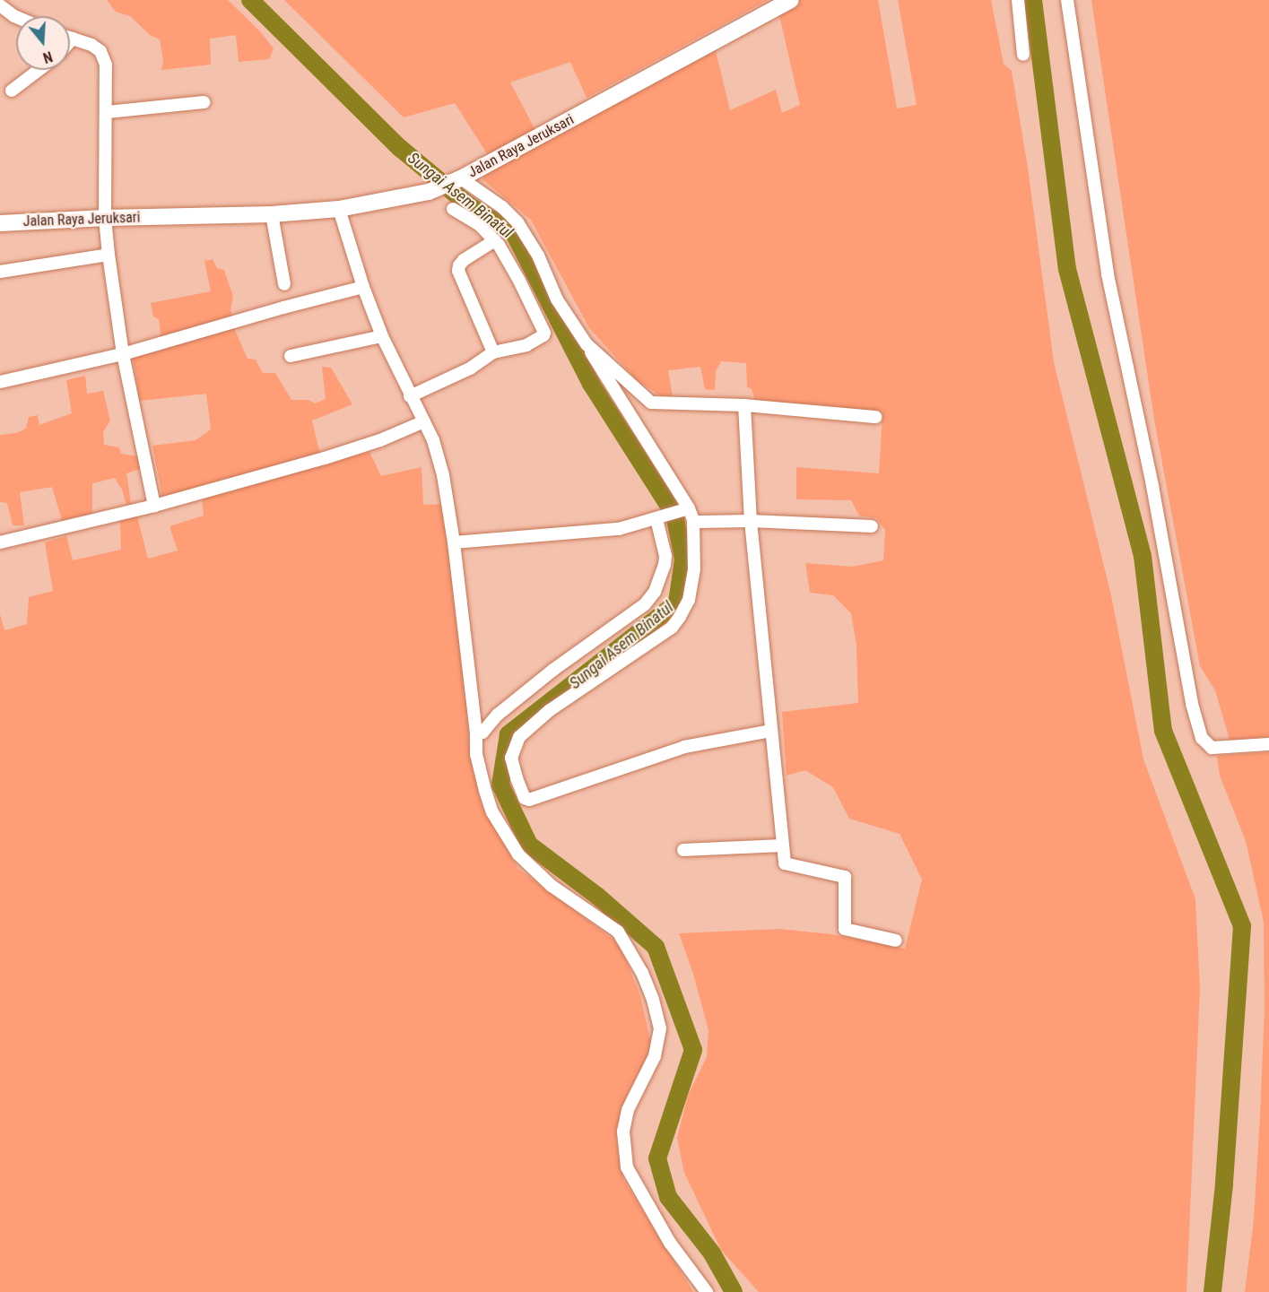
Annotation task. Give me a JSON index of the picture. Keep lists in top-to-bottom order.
{
  "streets": {
    "street": ["Jalan Raya Jeruksari"]
  },
  "water": ["Sungai Asem Binatul"],
  "north": "bottom"
}
